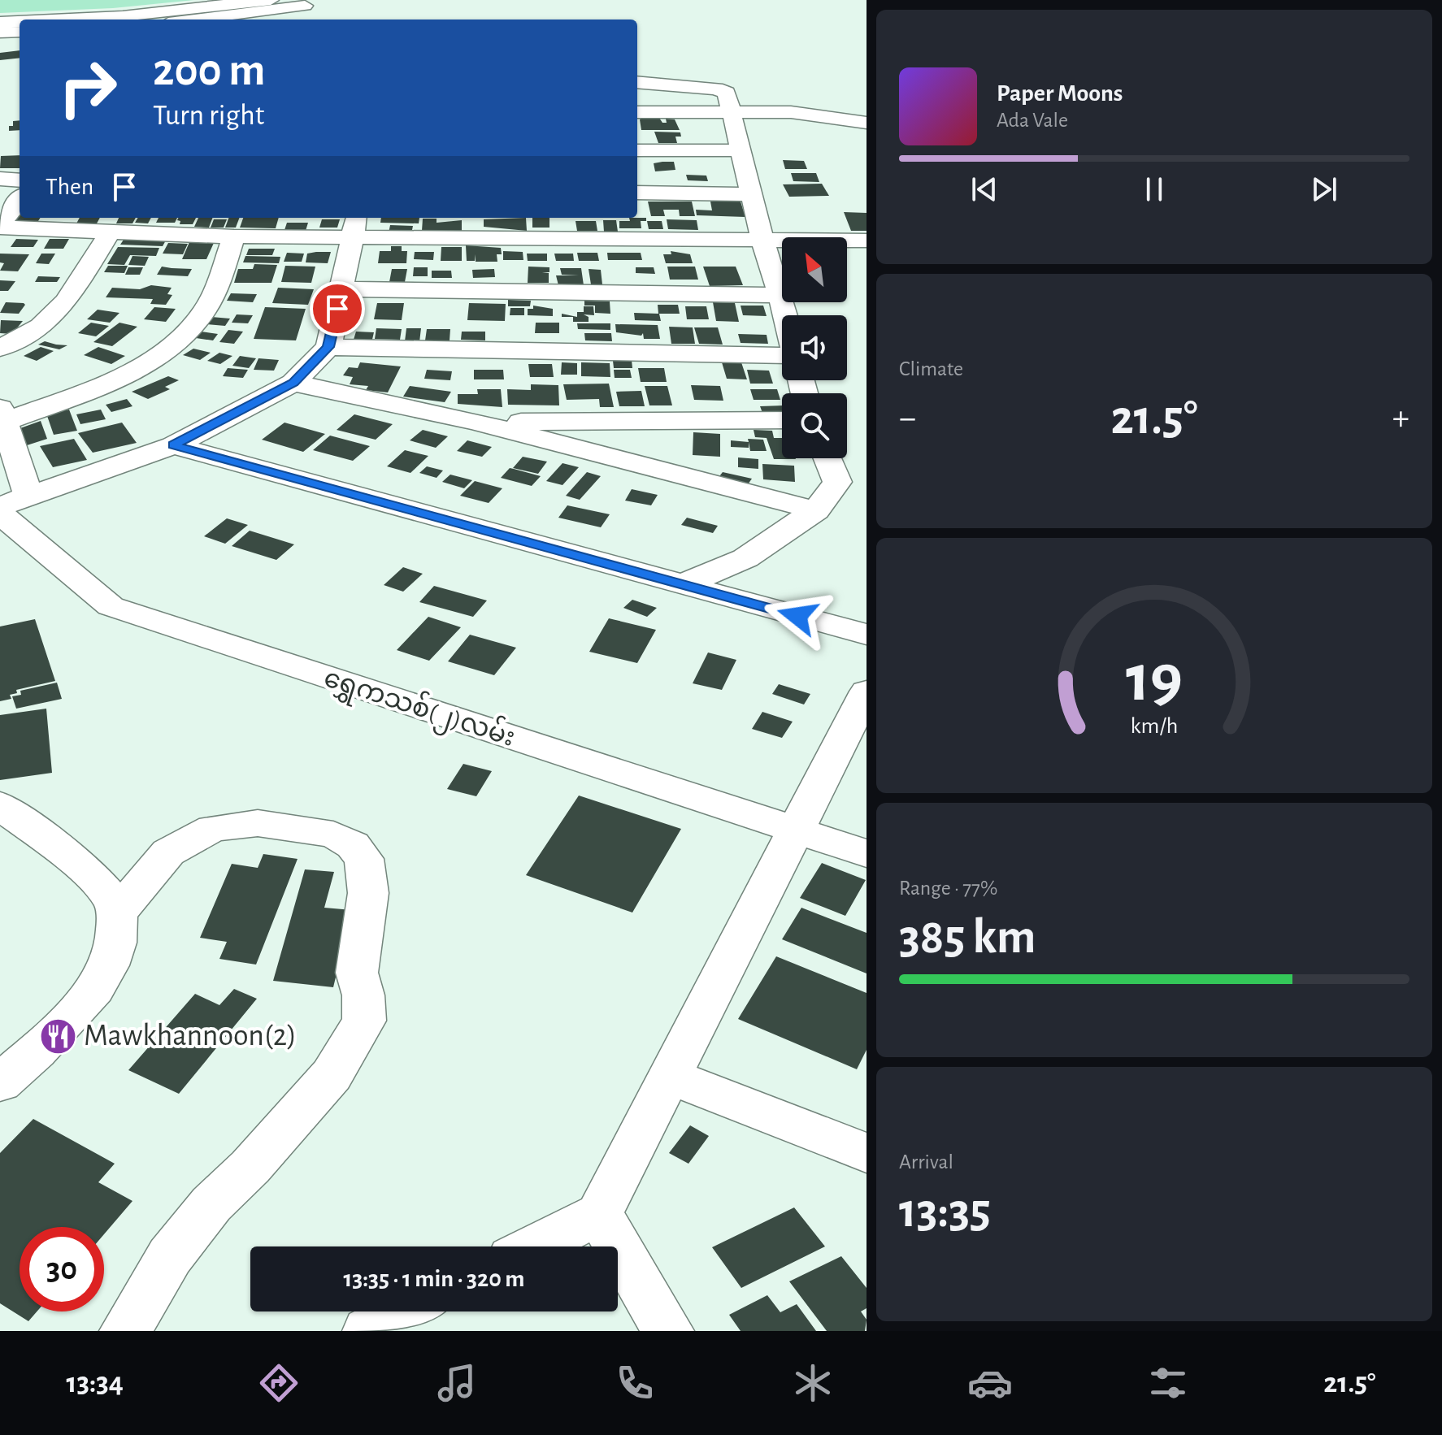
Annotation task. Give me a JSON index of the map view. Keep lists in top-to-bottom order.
{
  "streets": {
    "street": ["ရွှေကသစ်(၂)လမ်း"]
  },
  "places": {
    "restaurant": ["Mawkhannoon(2)"]
  },
  "north": "top left",
  "page": {
    "turn": ["200 m", "Turn right"],
    "song": ["Paper Moons", "Ada Vale"],
    "then": "Then",
    "tile": [
      "Climate",
      ["Range · 77%", "385 km"],
      ["Arrival", "13:35"]
    ],
    "heat": ["−", "21.5°", "+"],
    "limit": "30",
    "trip": "13:35 · 1 min · 320 m",
    "tabs": ["13:34", "21.5°"],
    "gauge": ["19", "km/h"]
  }
}
